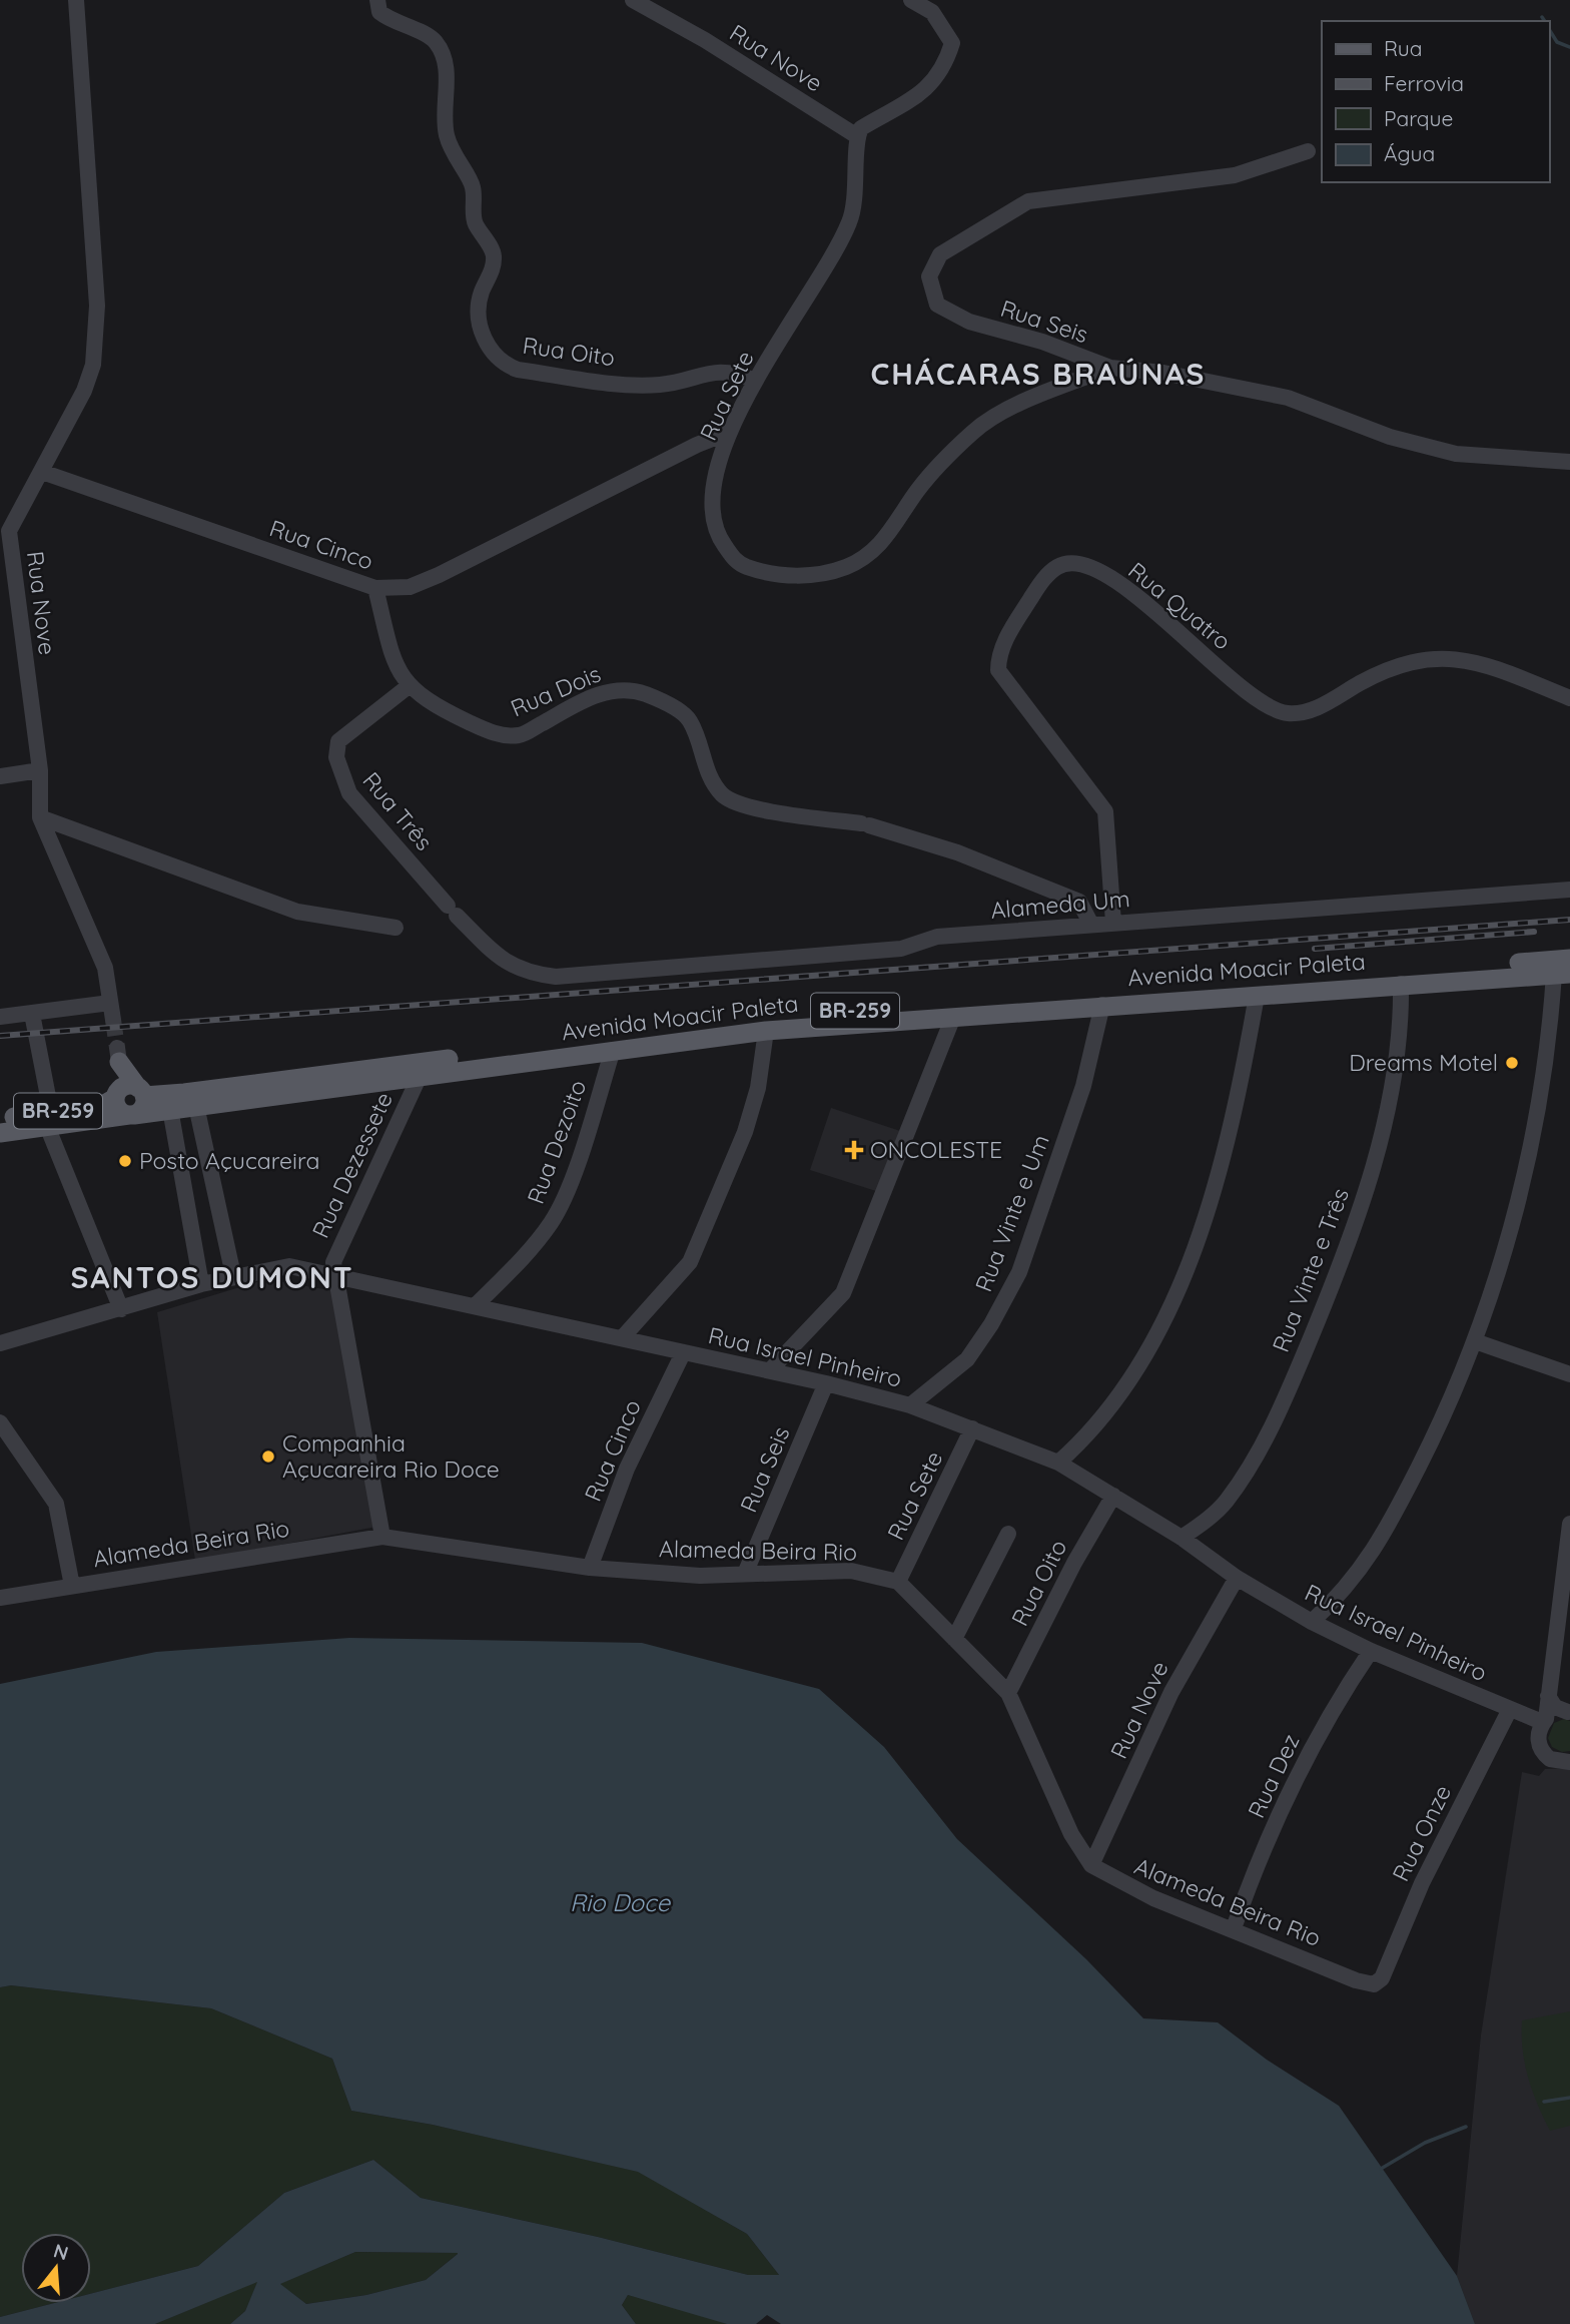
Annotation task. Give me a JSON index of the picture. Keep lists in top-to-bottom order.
{
  "streets": {
    "main road": ["Avenida Moacir Paleta", "BR-259"],
    "street": [
      "Rua Nove",
      "Rua Seis",
      "Rua Oito",
      "Rua Sete",
      "Rua Cinco",
      "Rua Quatro",
      "Rua Dois",
      "Rua Três",
      "Alameda Um",
      "Rua Dezoito",
      "Rua Dezessete",
      "Rua Vinte e Um",
      "Rua Vinte e Três",
      "Rua Israel Pinheiro",
      "Alameda Beira Rio",
      "Rua Dez",
      "Rua Onze"
    ]
  },
  "crossings": [
    ["Rua Nove", "Rua Sete"],
    ["Rua Nove", "Rua Cinco"],
    ["Rua Nove", "Rua Israel Pinheiro"],
    ["Rua Nove", "Alameda Beira Rio"],
    ["Rua Seis", "Rua Sete"],
    ["Rua Seis", "Rua Israel Pinheiro"],
    ["Rua Seis", "Alameda Beira Rio"],
    ["Rua Oito", "Rua Sete"],
    ["Rua Oito", "Rua Israel Pinheiro"],
    ["Rua Oito", "Alameda Beira Rio"],
    ["Rua Sete", "Rua Cinco"],
    ["Rua Sete", "Rua Israel Pinheiro"],
    ["Rua Sete", "Alameda Beira Rio"],
    ["Rua Cinco", "Rua Dois"],
    ["Rua Cinco", "Rua Israel Pinheiro"],
    ["Rua Cinco", "Alameda Beira Rio"],
    ["Rua Quatro", "Alameda Um"],
    ["Rua Dois", "Rua Três"],
    ["Rua Dois", "Alameda Um"],
    ["Rua Três", "Alameda Um"],
    ["Avenida Moacir Paleta", "Rua Dezoito"],
    ["Avenida Moacir Paleta", "Rua Dezessete"],
    ["Avenida Moacir Paleta", "Rua Vinte e Um"],
    ["Avenida Moacir Paleta", "Rua Vinte e Três"],
    ["Rua Dezoito", "Rua Israel Pinheiro"],
    ["Rua Dezessete", "Rua Israel Pinheiro"],
    ["Rua Dezessete", "Alameda Beira Rio"],
    ["Rua Vinte e Um", "Rua Israel Pinheiro"],
    ["Rua Vinte e Três", "Rua Israel Pinheiro"],
    ["Rua Israel Pinheiro", "Rua Dez"],
    ["Rua Israel Pinheiro", "Rua Onze"],
    ["Alameda Beira Rio", "Rua Dez"],
    ["Alameda Beira Rio", "Rua Onze"]
  ],
  "districts": ["CHÁCARAS BRAÚNAS", "SANTOS DUMONT"],
  "water": ["Rio Doce"],
  "places": {
    "other": ["Dreams Motel", "Posto Açucareira", "Companhia Açucareira Rio Doce"],
    "health": ["ONCOLESTE"]
  },
  "legend": [
    "Rua",
    "Ferrovia",
    "Parque",
    "Água"
  ],
  "north": "top"
}
